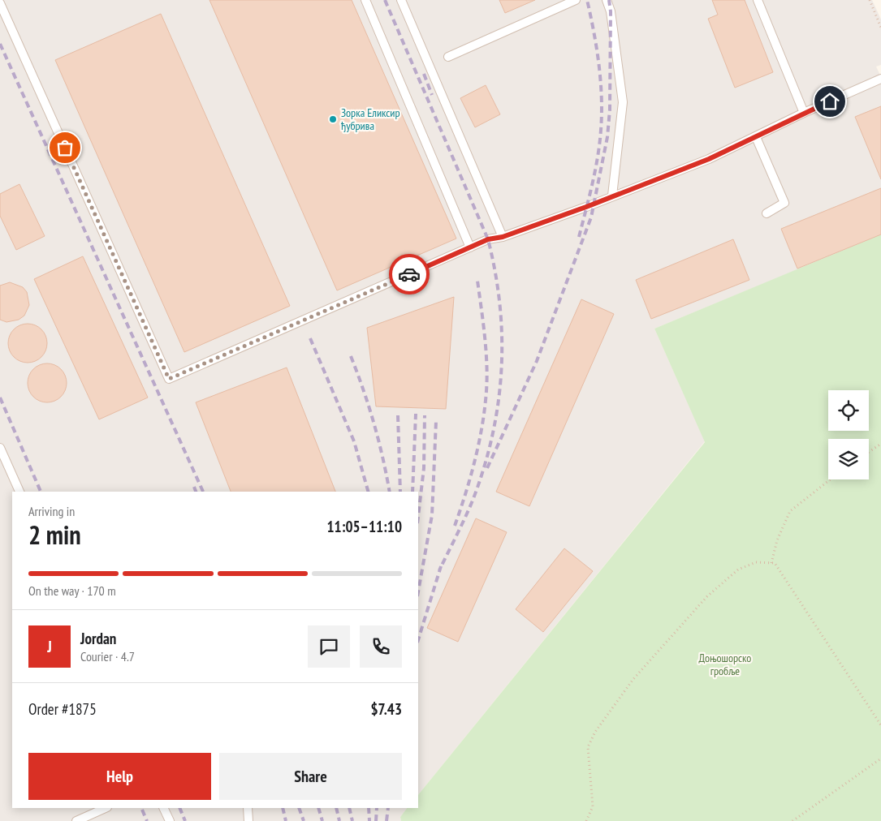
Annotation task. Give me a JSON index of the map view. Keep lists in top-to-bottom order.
{
  "parks": ["Доњошорско гробље"],
  "places": ["Зорка Еликсир ђубрива"],
  "page": {
    "heading": ["2 min", "Arriving in", "11:05–11:10"],
    "panel": [
      "Jordan",
      "Courier · 4.7",
      "Order #1875",
      "$7.43"
    ],
    "bar": "On the way · 170 m",
    "round": "J",
    "buttons": ["Help", "Share"]
  }
}
